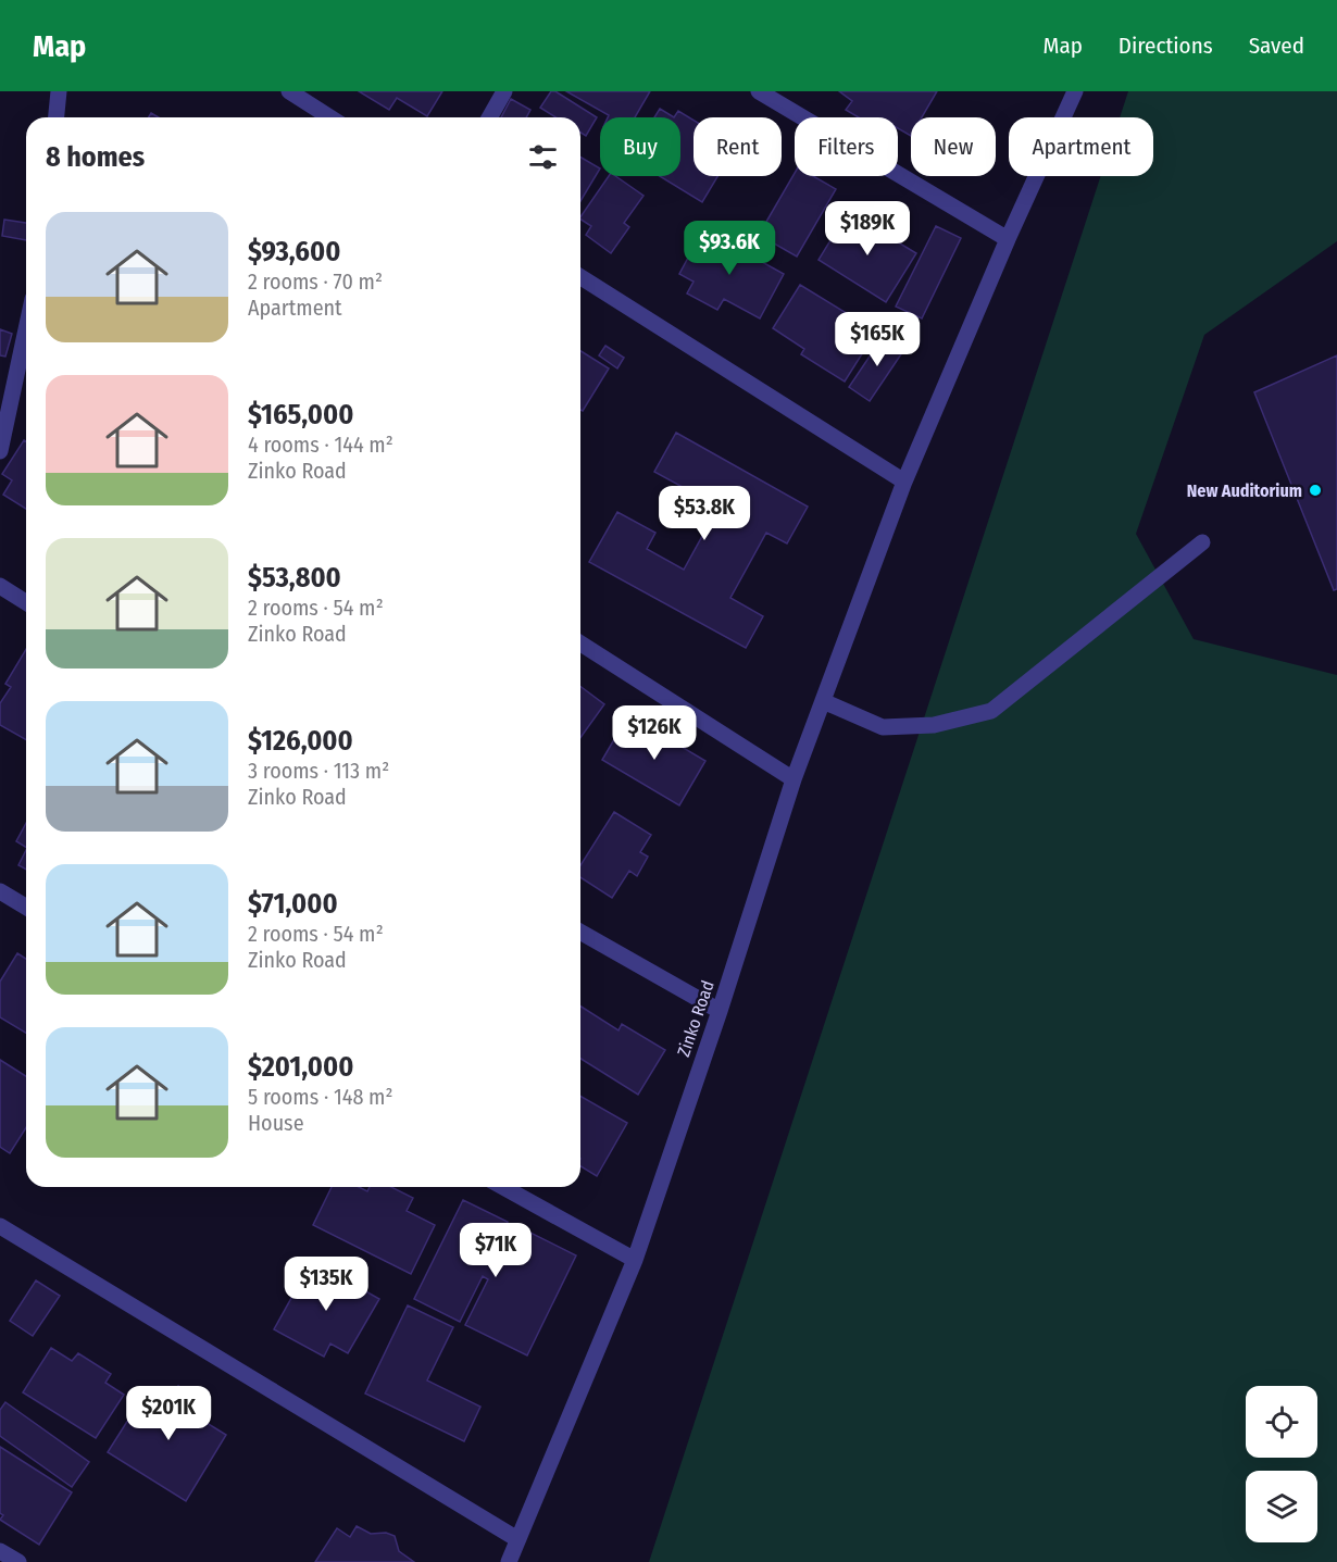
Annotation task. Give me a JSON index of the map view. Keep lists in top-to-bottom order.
{
  "streets": {
    "street": ["Zinko Road"]
  },
  "places": ["New Auditorium"],
  "page": {
    "header": "Map",
    "nav": ["Map", "Directions", "Saved"],
    "chip": [
      "Buy",
      "Rent",
      "Filters",
      "New",
      "Apartment"
    ],
    "heading": "8 homes",
    "list": [
      {
        "name": "$93,600",
        "note": "2 rooms · 70 m² · Apartment"
      },
      {
        "name": "$165,000",
        "note": "4 rooms · 144 m² · Zinko Road"
      },
      {
        "name": "$53,800",
        "note": "2 rooms · 54 m² · Zinko Road"
      },
      {
        "name": "$126,000",
        "note": "3 rooms · 113 m² · Zinko Road"
      },
      {
        "name": "$71,000",
        "note": "2 rooms · 54 m² · Zinko Road"
      },
      {
        "name": "$201,000",
        "note": "5 rooms · 148 m² · House"
      }
    ],
    "price": [
      "$189K",
      "$93.6K",
      "$165K",
      "$53.8K",
      "$126K",
      "$71K",
      "$135K",
      "$201K"
    ]
  }
}
